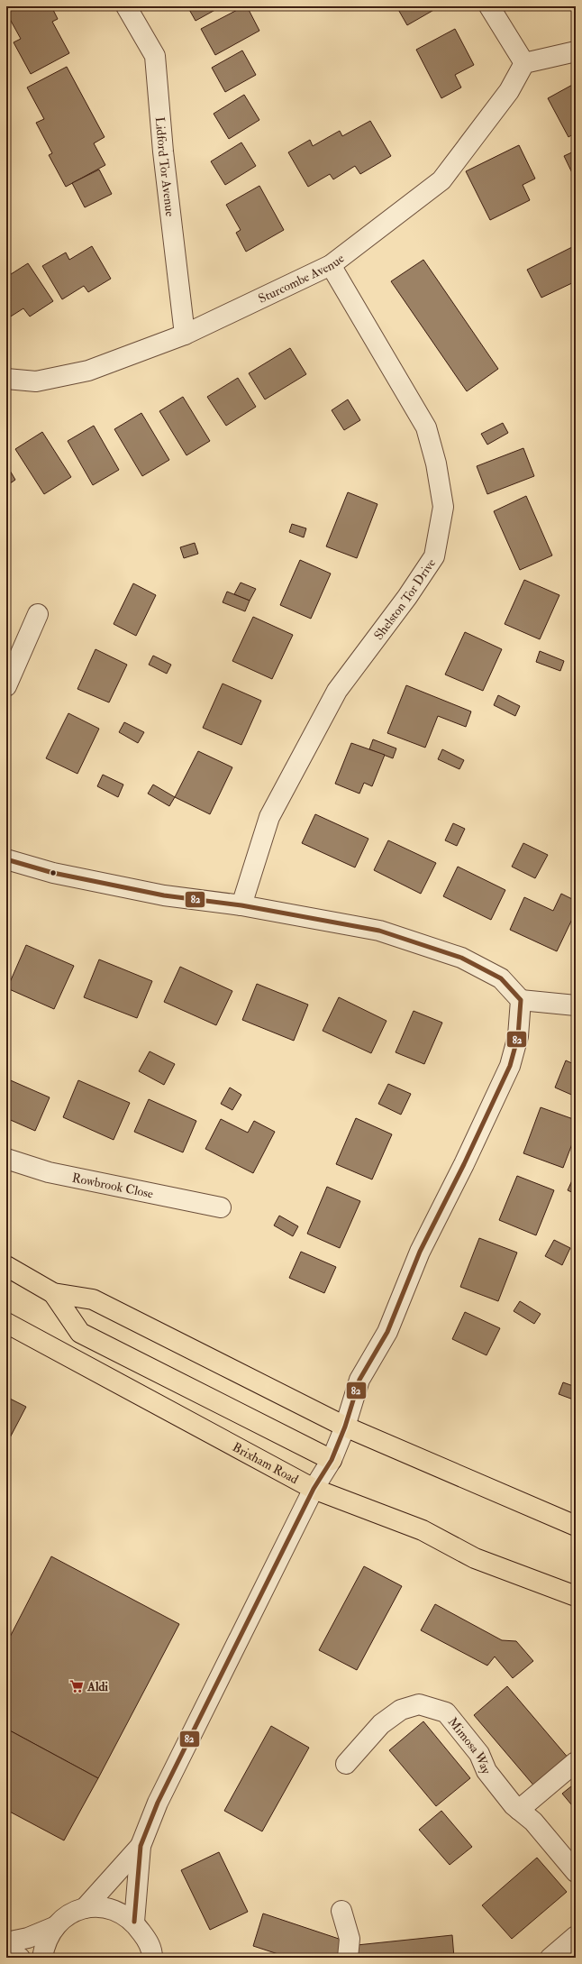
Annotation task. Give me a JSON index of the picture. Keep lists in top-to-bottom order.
{
  "streets": {
    "main road": ["Brixham Road"],
    "street": [
      "Lidford Tor Avenue",
      "Sturcombe Avenue",
      "Shelston Tor Drive",
      "Rowbrook Close",
      "Mimosa Way"
    ]
  },
  "crossings": [
    ["Lidford Tor Avenue", "Sturcombe Avenue"],
    ["Sturcombe Avenue", "Shelston Tor Drive"]
  ],
  "places": {
    "supermarket": ["Aldi"]
  },
  "lines": ["transit line 82"]
}
